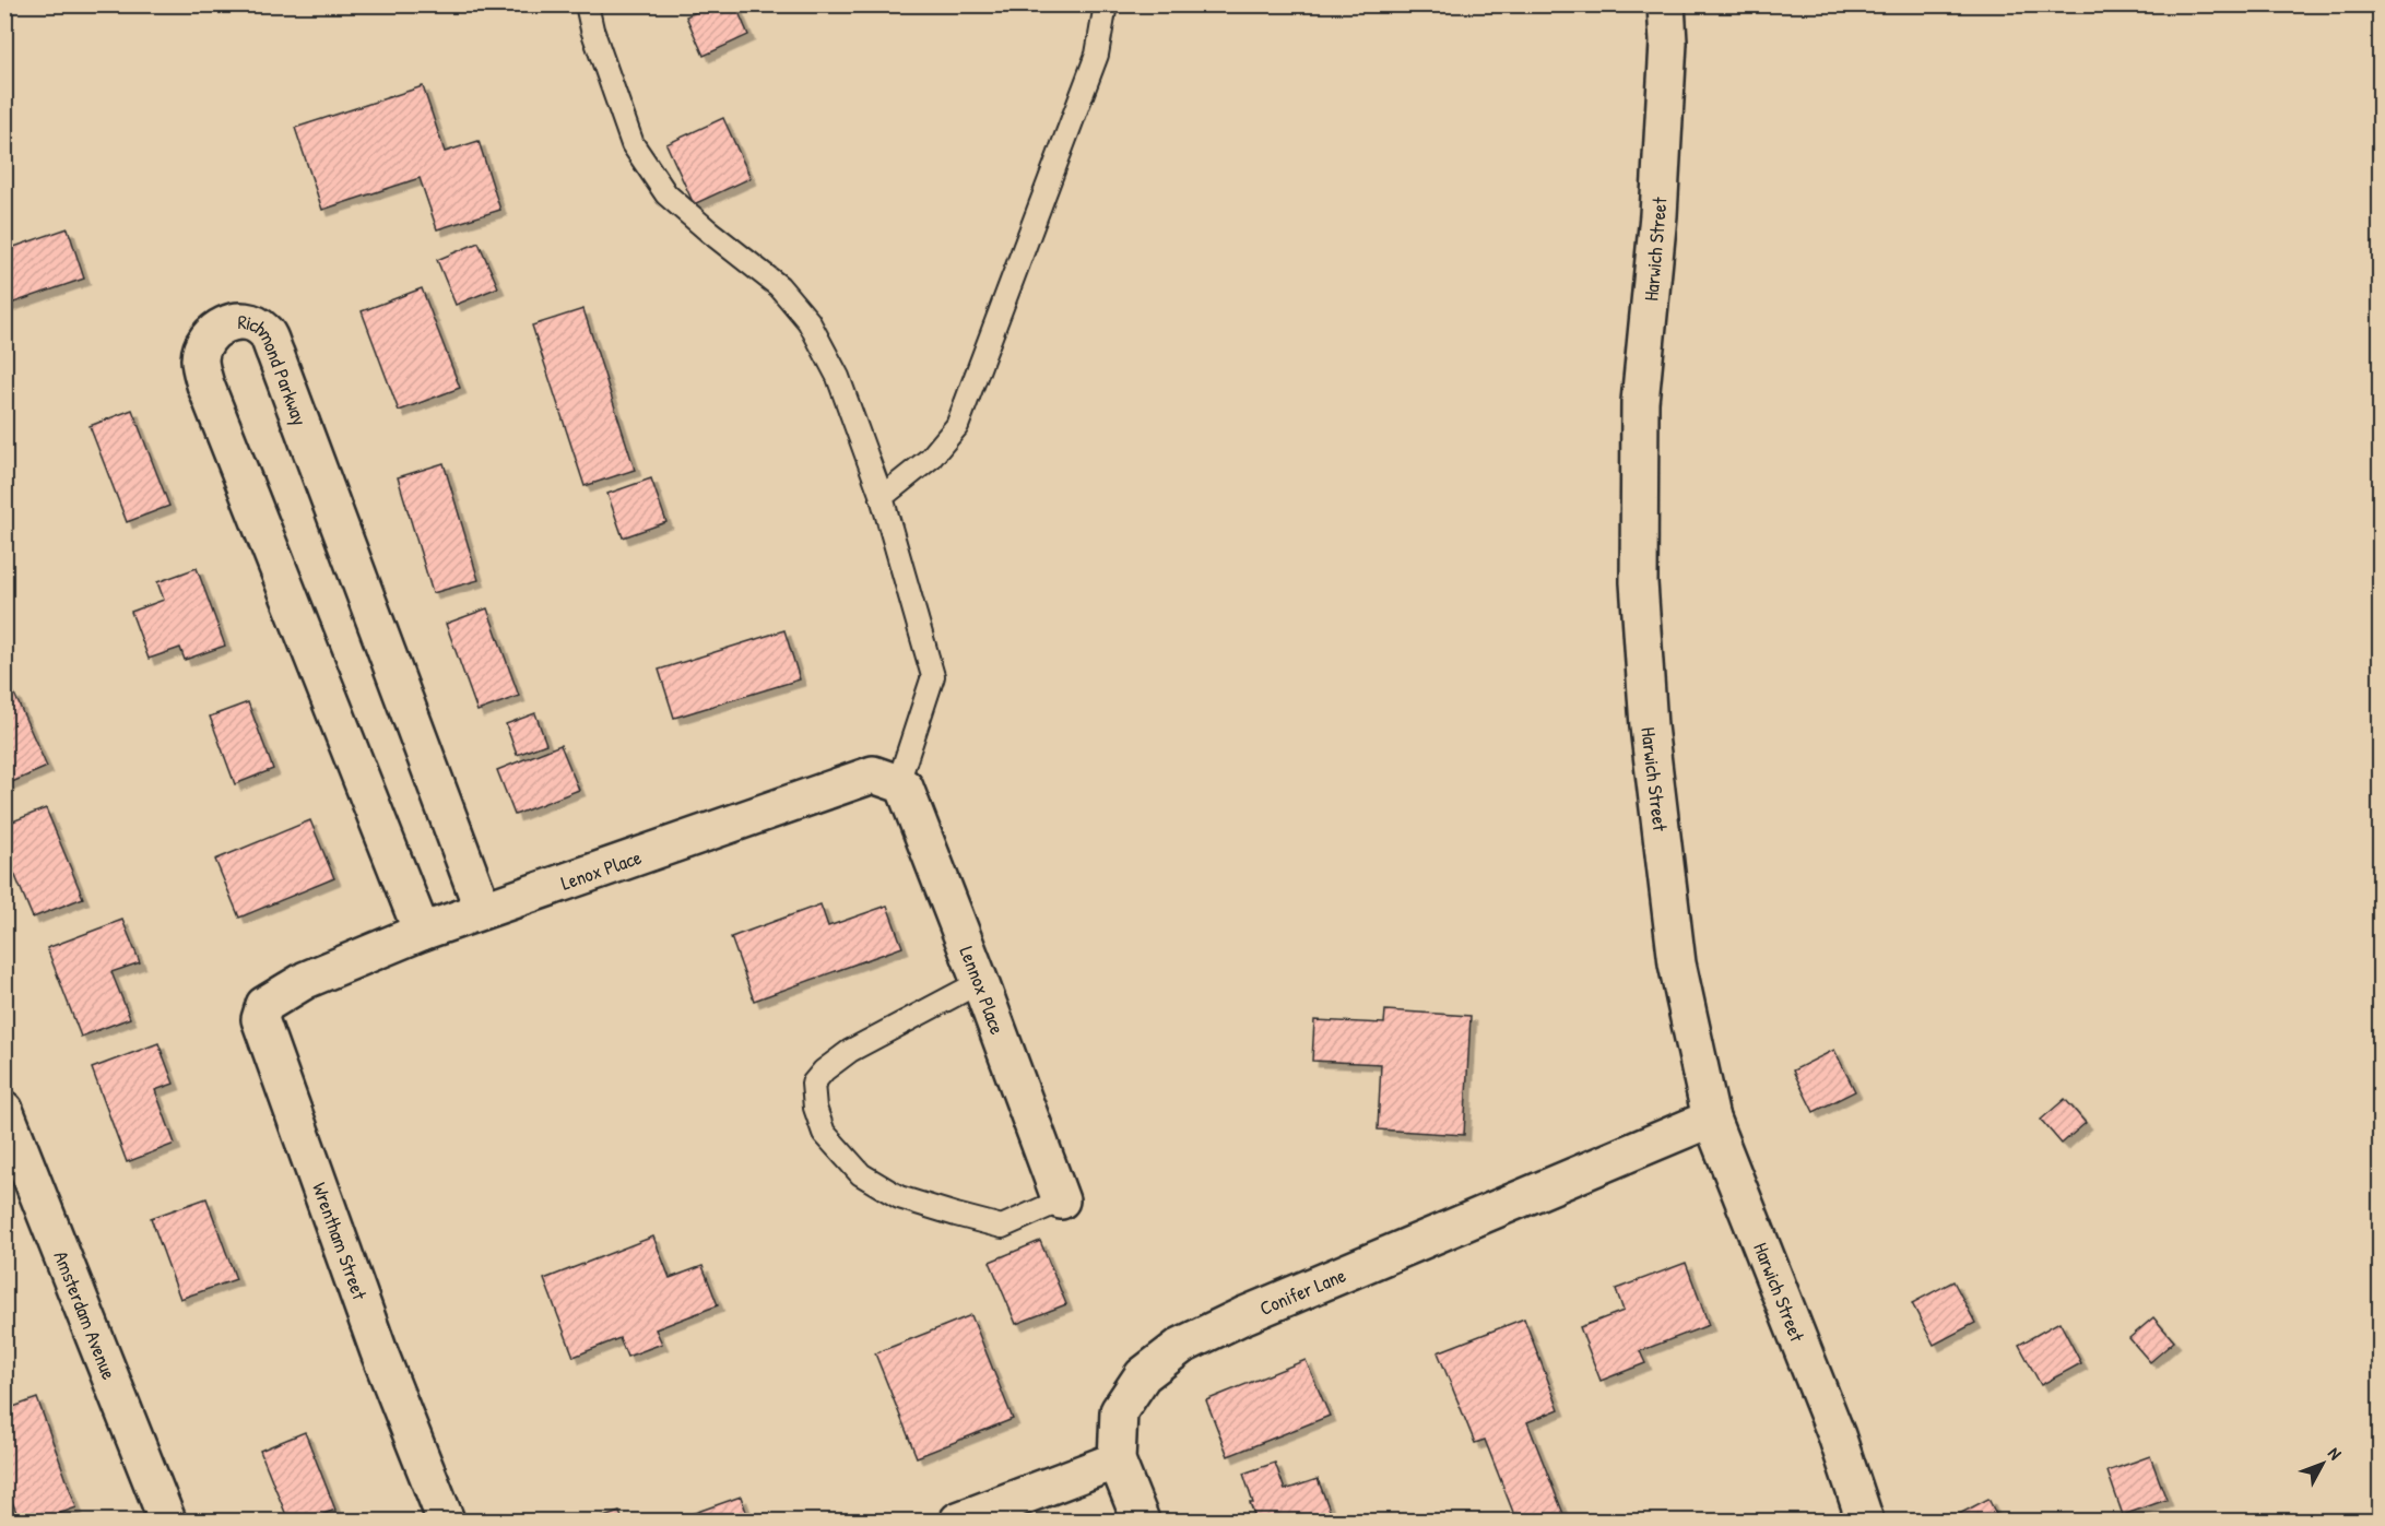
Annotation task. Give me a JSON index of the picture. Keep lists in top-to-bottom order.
{
  "streets": {
    "street": [
      "Harwich Street",
      "Richmond Parkway",
      "Lenox Place",
      "Lennox Place",
      "Wrentham Street",
      "Conifer Lane",
      "Amsterdam Avenue"
    ]
  },
  "crossings": [
    ["Harwich Street", "Conifer Lane"],
    ["Richmond Parkway", "Lenox Place"],
    ["Lenox Place", "Lennox Place"],
    ["Lenox Place", "Wrentham Street"]
  ],
  "north": "top right"
}
